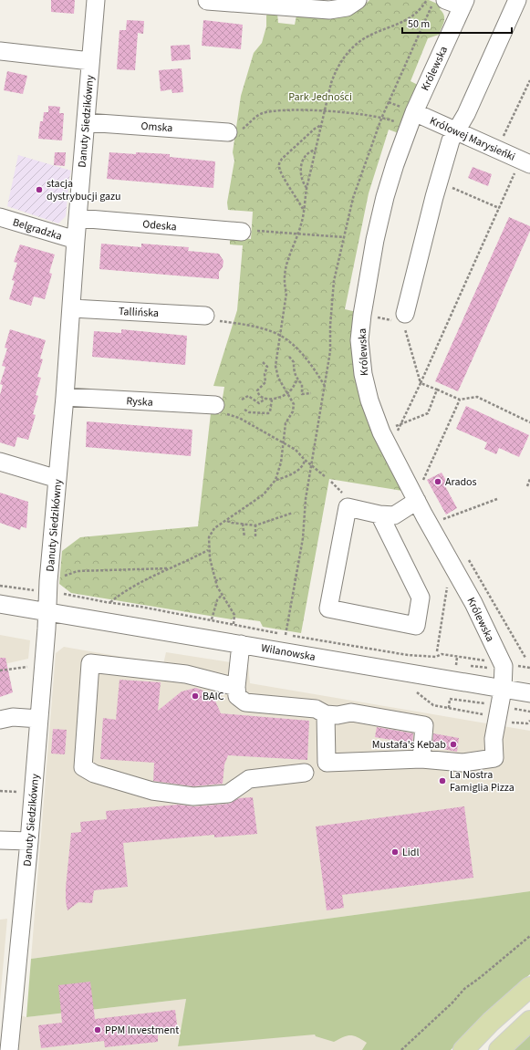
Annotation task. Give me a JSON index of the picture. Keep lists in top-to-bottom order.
{
  "streets": {
    "street": [
      "Królewska",
      "Danuty Siedzikówny",
      "Omska",
      "Królowej Marysieńki",
      "Odeska",
      "Belgradzka",
      "Tallińska",
      "Ryska",
      "Wilanowska"
    ]
  },
  "crossings": [
    ["Królewska", "Królowej Marysieńki"],
    ["Królewska", "Wilanowska"],
    ["Danuty Siedzikówny", "Omska"],
    ["Danuty Siedzikówny", "Odeska"],
    ["Danuty Siedzikówny", "Belgradzka"],
    ["Danuty Siedzikówny", "Tallińska"],
    ["Danuty Siedzikówny", "Ryska"],
    ["Danuty Siedzikówny", "Wilanowska"]
  ],
  "parks": ["Park Jedności"],
  "places": [
    "stacja dystrybucji gazu",
    "Arados",
    "BAIC",
    "Mustafa's Kebab",
    "La Nostra Famiglia Pizza",
    "Lidl",
    "PPM Investment"
  ],
  "scale_bar": "50 m"
}
